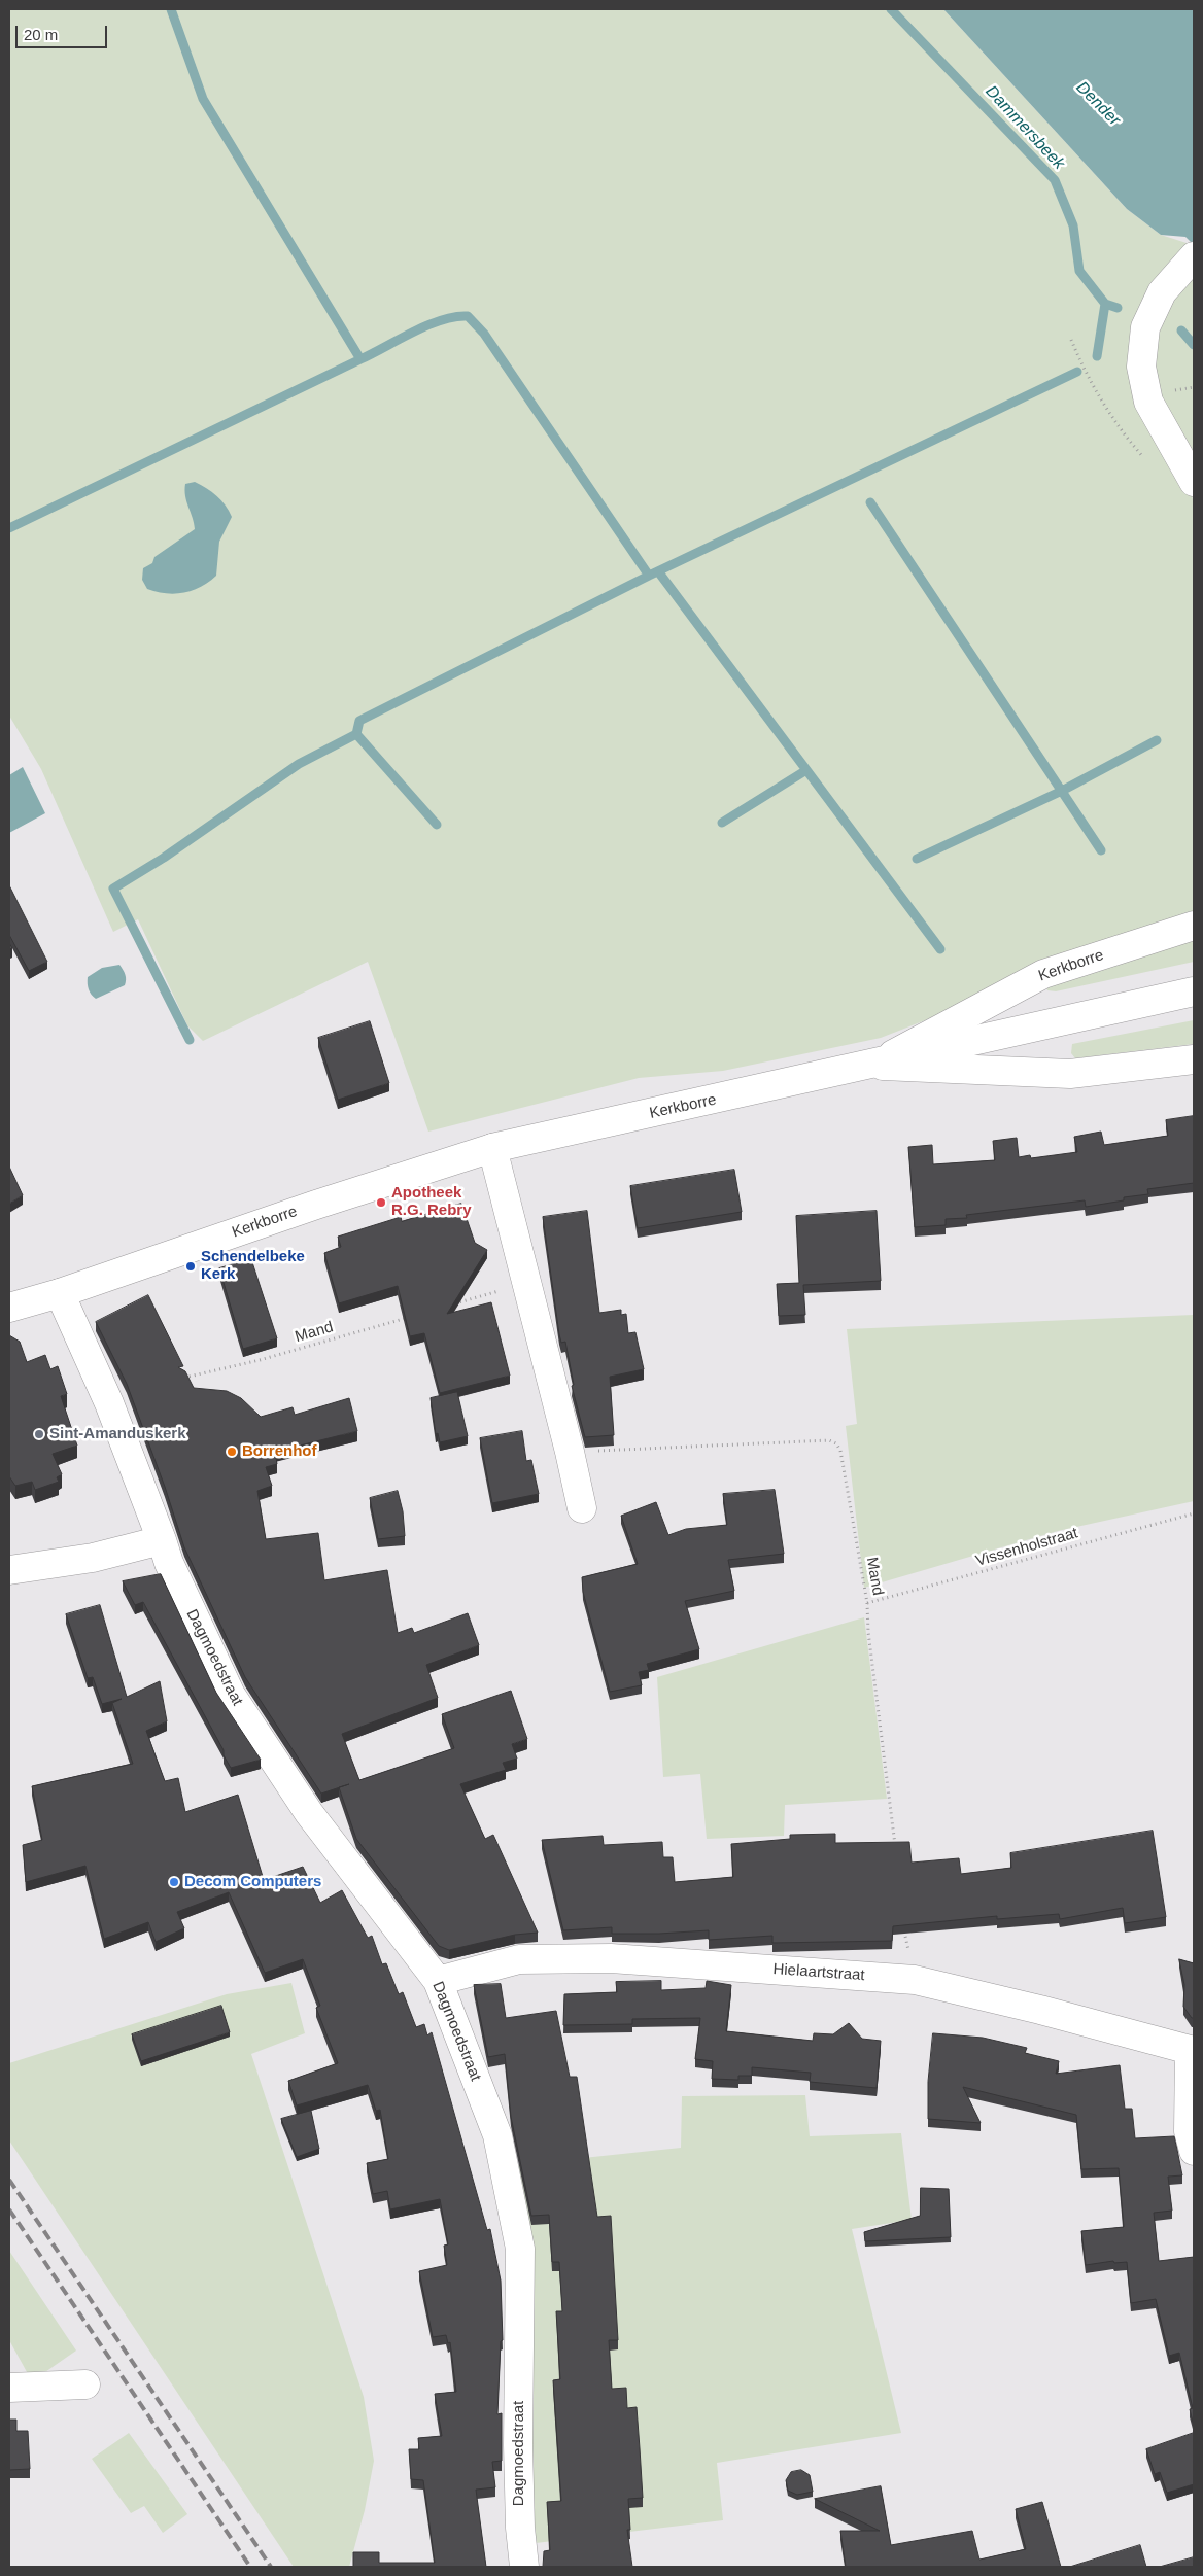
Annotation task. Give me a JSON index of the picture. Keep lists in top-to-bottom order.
{
  "streets": {
    "street": ["Kerkborre", "Dagmoedstraat", "Hielaartstraat"],
    "path": ["Mand", "Vissenholstraat"]
  },
  "crossings": [
    ["Kerkborre", "Dagmoedstraat"],
    ["Mand", "Vissenholstraat"],
    ["Dagmoedstraat", "Hielaartstraat"]
  ],
  "water": ["Dender", "Dammersbeek"],
  "places": [
    "Apotheek R.G. Rebry",
    "Schendelbeke Kerk",
    "Sint-Amanduskerk",
    "Borrenhof",
    "Decom Computers"
  ],
  "scale_bar": "20 m"
}
